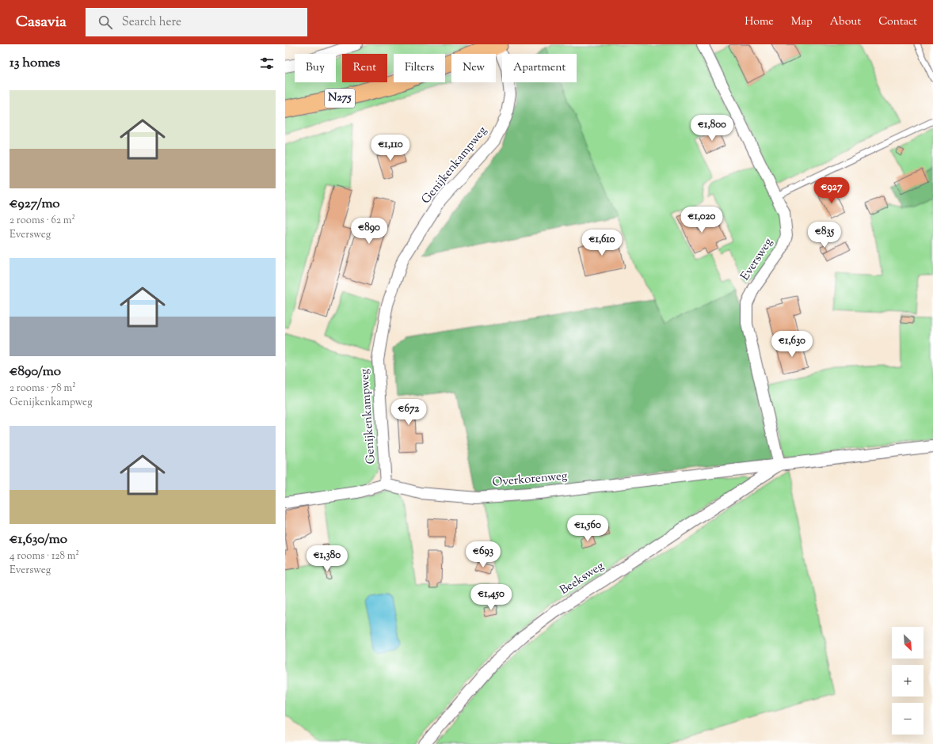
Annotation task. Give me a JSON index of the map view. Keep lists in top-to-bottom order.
{
  "streets": {
    "main road": ["N275"],
    "street": [
      "Genijkenkampweg",
      "Eversweg",
      "Overkorenweg",
      "Beeksweg"
    ]
  },
  "crossings": [
    ["N275", "Genijkenkampweg"],
    ["Genijkenkampweg", "Overkorenweg"],
    ["Eversweg", "Overkorenweg"],
    ["Eversweg", "Beeksweg"],
    ["Overkorenweg", "Beeksweg"]
  ],
  "north": "bottom right",
  "page": {
    "header": "Casavia",
    "search": "Search here",
    "nav": [
      "Home",
      "Map",
      "About",
      "Contact"
    ],
    "heading": "13 homes",
    "chip": [
      "Buy",
      "Rent",
      "Filters",
      "New",
      "Apartment"
    ],
    "list": [
      {
        "name": "€927/mo",
        "note": "2 rooms · 62 m² · Eversweg"
      },
      {
        "name": "€890/mo",
        "note": "2 rooms · 78 m² · Genijkenkampweg"
      },
      {
        "name": "€1,630/mo",
        "note": "4 rooms · 128 m² · Eversweg"
      }
    ],
    "price": [
      "€1,800",
      "€1,110",
      "€927",
      "€1,020",
      "€890",
      "€835",
      "€1,610",
      "€1,630",
      "€672",
      "€1,560",
      "€693",
      "€1,380",
      "€1,450"
    ],
    "map_buttons": ["+", "−"]
  }
}
